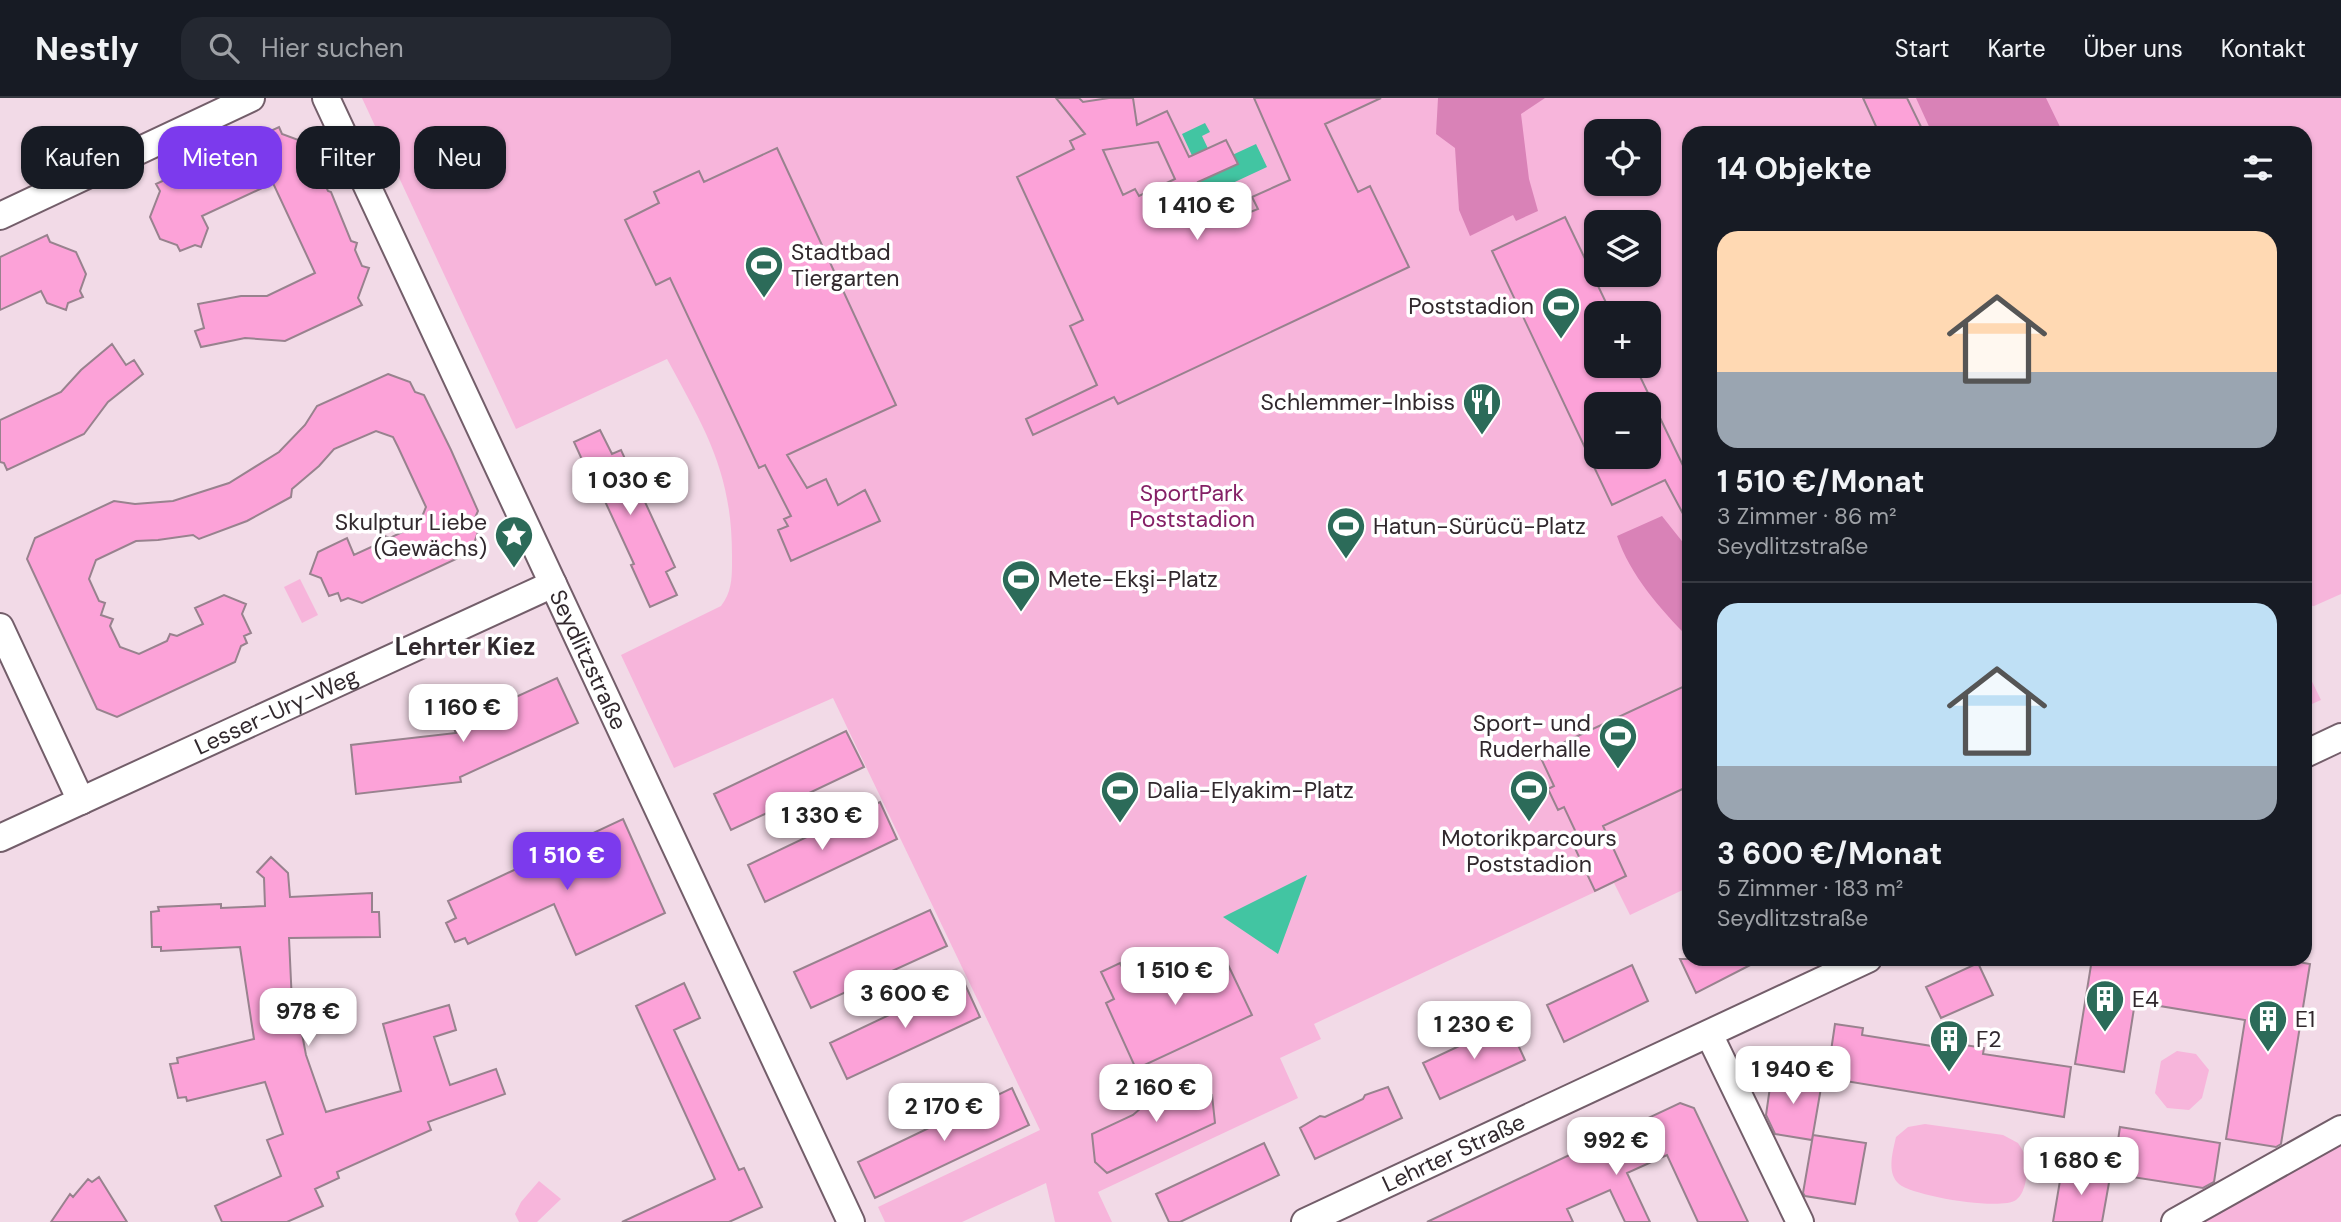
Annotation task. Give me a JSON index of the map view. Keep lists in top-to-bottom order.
{
  "streets": {
    "street": ["Seydlitzstraße", "Lesser-Ury-Weg", "Lehrter Straße"]
  },
  "crossings": [
    ["Seydlitzstraße", "Lesser-Ury-Weg"]
  ],
  "districts": ["Lehrter Kiez"],
  "parks": ["SportPark Poststadion"],
  "places": {
    "sports": [
      "Stadtbad Tiergarten",
      "Poststadion",
      "Hatun-Sürücü-Platz",
      "Mete-Ekşi-Platz",
      "Sport- und Ruderhalle",
      "Motorikparcours Poststadion",
      "Dalia-Elyakim-Platz"
    ],
    "restaurant": ["Schlemmer-Inbiss"],
    "place": ["Skulptur Liebe (Gewächs)"],
    "building": ["E4", "E1", "F2"]
  },
  "page": {
    "header": "Nestly",
    "search": "Hier suchen",
    "nav": [
      "Start",
      "Karte",
      "Über uns",
      "Kontakt"
    ],
    "map_buttons": ["+", "−"],
    "chip": [
      "Kaufen",
      "Mieten",
      "Filter",
      "Neu"
    ],
    "heading": "14 Objekte",
    "price": [
      "1 410 €",
      "1 030 €",
      "1 160 €",
      "1 330 €",
      "1 510 €",
      "1 510 €",
      "3 600 €",
      "978 €",
      "1 230 €",
      "1 940 €",
      "2 160 €",
      "2 170 €",
      "992 €",
      "1 680 €"
    ],
    "list": [
      {
        "name": "1 510 €/Monat",
        "note": "3 Zimmer · 86 m² · Seydlitzstraße"
      },
      {
        "name": "3 600 €/Monat",
        "note": "5 Zimmer · 183 m² · Seydlitzstraße"
      }
    ]
  }
}
